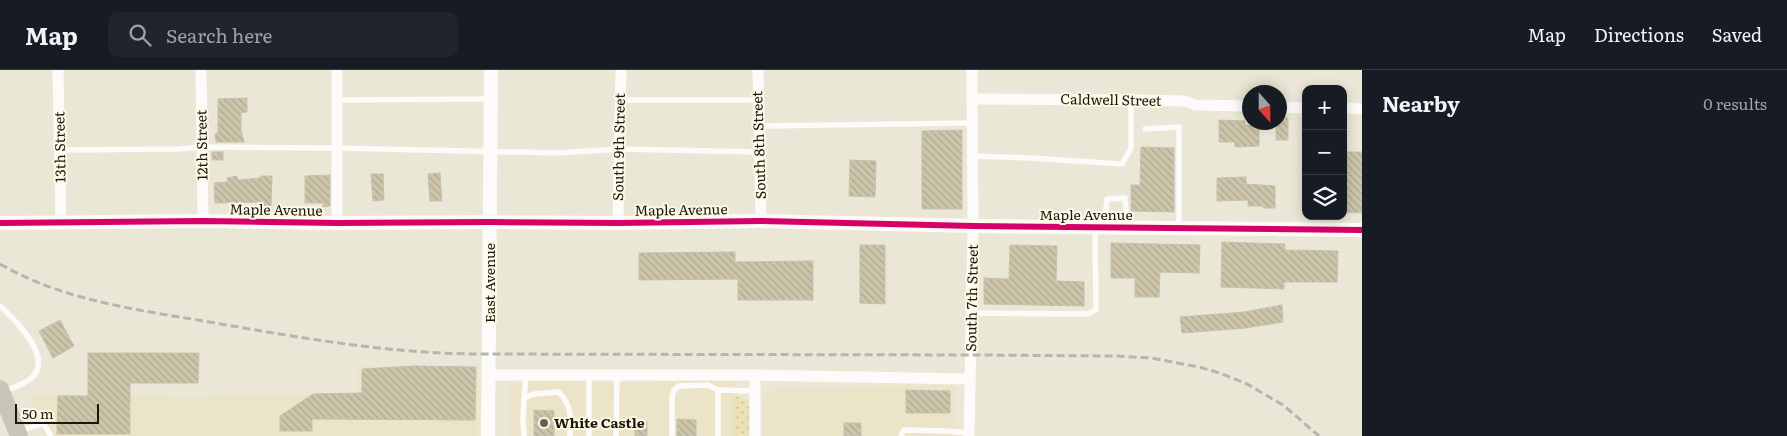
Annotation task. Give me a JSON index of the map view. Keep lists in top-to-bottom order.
{
  "streets": {
    "street": [
      "Caldwell Street",
      "12th Street",
      "South 8th Street",
      "13th Street",
      "South 9th Street",
      "Maple Avenue",
      "East Avenue",
      "South 7th Street"
    ]
  },
  "crossings": [
    ["Caldwell Street", "South 7th Street"],
    ["12th Street", "Maple Avenue"],
    ["South 8th Street", "Maple Avenue"],
    ["13th Street", "Maple Avenue"],
    ["South 9th Street", "Maple Avenue"],
    ["Maple Avenue", "East Avenue"],
    ["Maple Avenue", "South 7th Street"]
  ],
  "places": ["White Castle"],
  "scale_bar": "50 m",
  "north": "bottom",
  "page": {
    "header": "Map",
    "search": "Search here",
    "nav": ["Map", "Directions", "Saved"],
    "heading": ["Nearby", "0 results"],
    "map_buttons": ["+", "−"],
    "scale": "50 m"
  }
}
